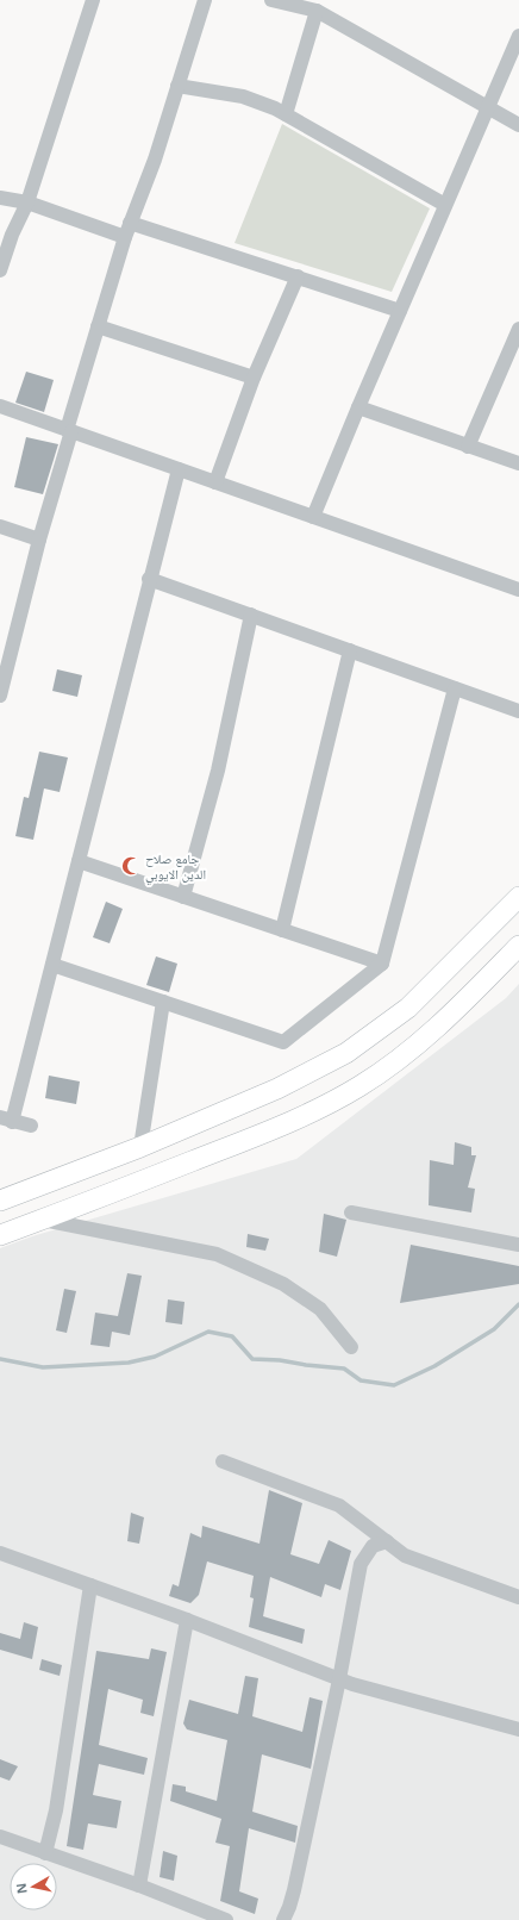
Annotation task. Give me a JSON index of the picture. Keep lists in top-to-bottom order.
{
  "places": {
    "mosque": ["جامع صلاح الدين الايوبي"]
  },
  "north": "left"
}
